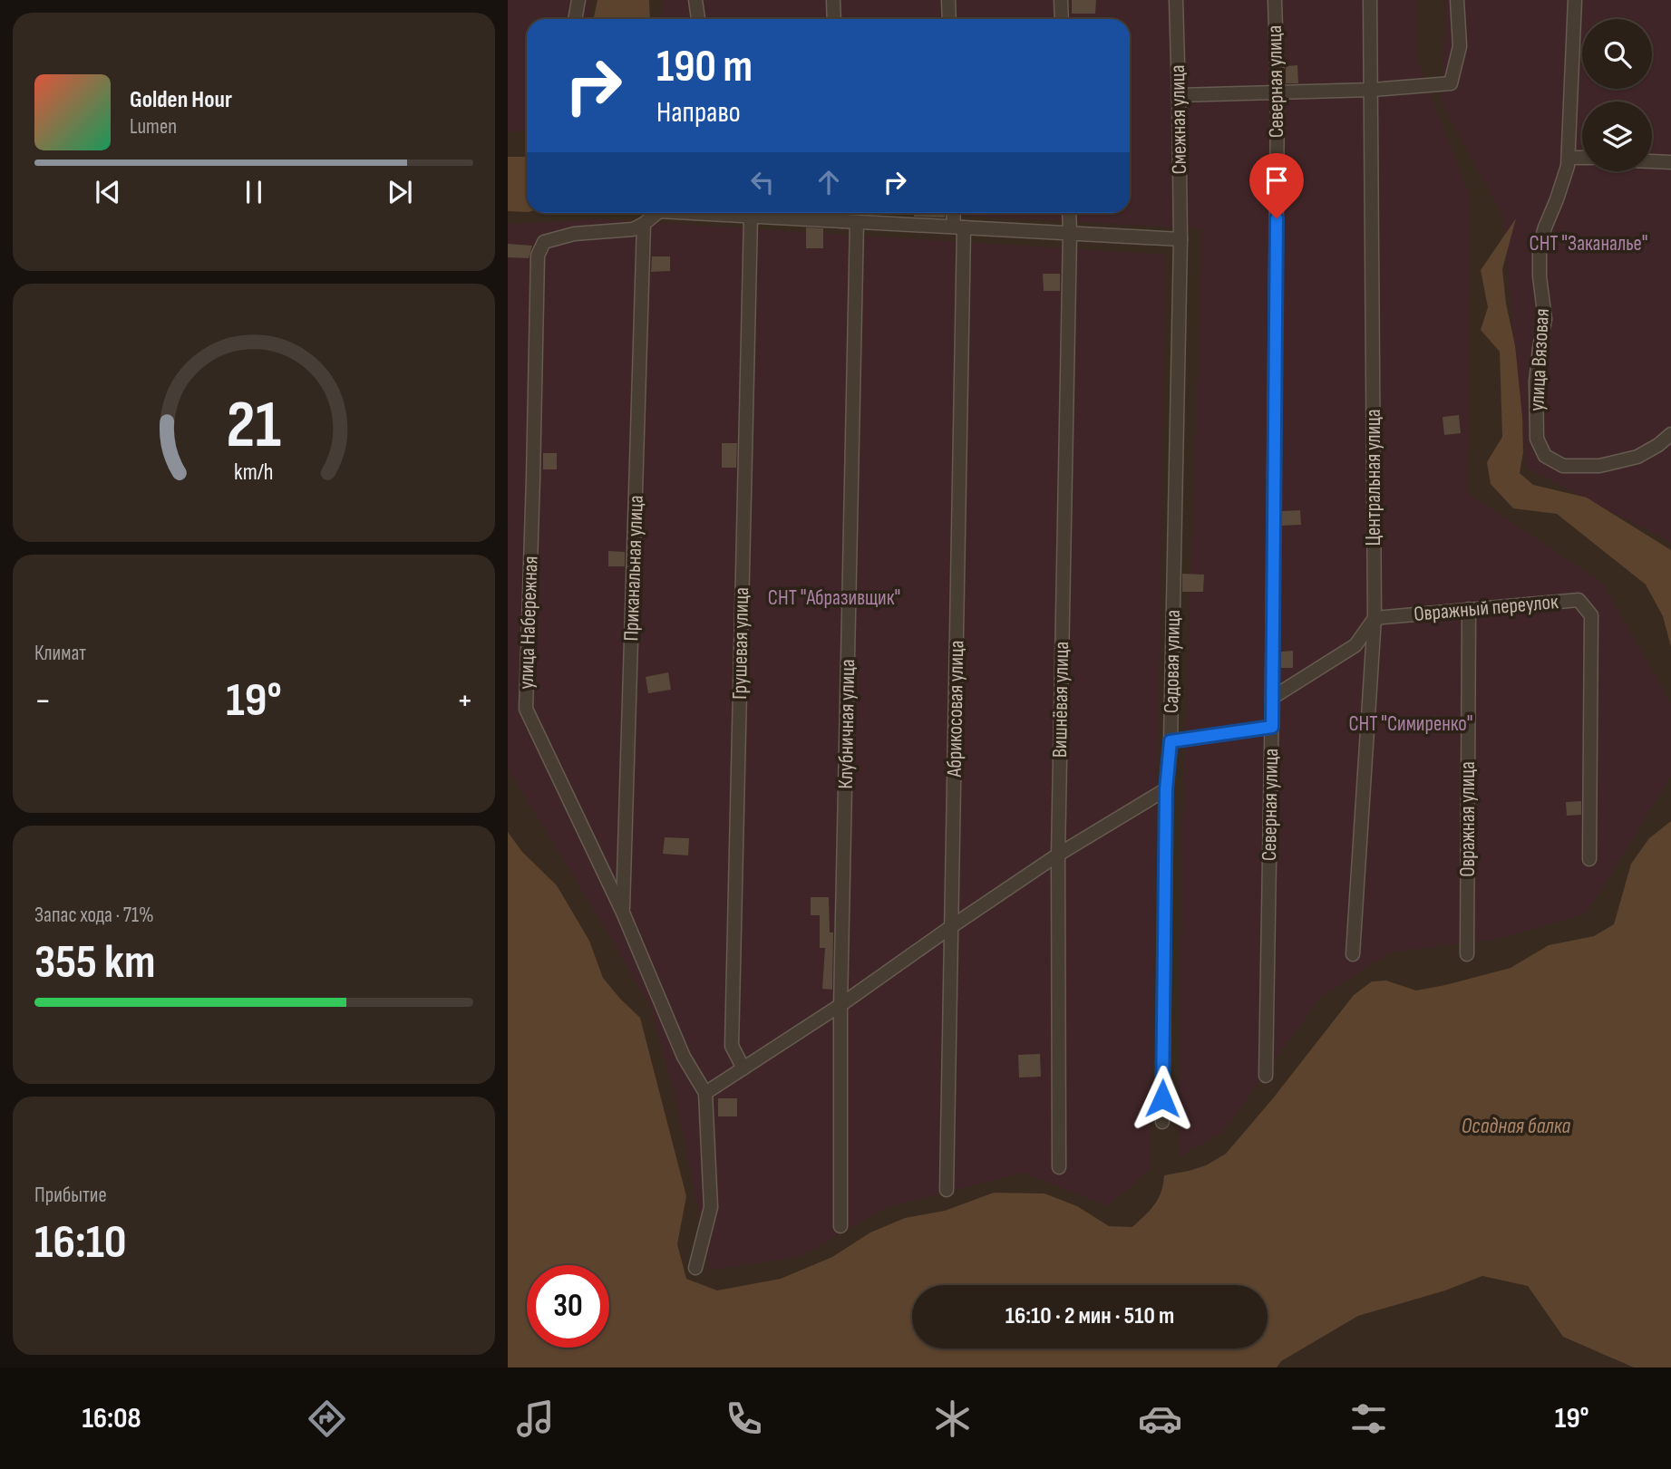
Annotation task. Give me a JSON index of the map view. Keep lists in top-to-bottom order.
{
  "streets": {
    "street": [
      "Северная улица",
      "Смежная улица",
      "улица Вязовая",
      "Центральная улица",
      "Приканальная улица",
      "Овражный переулок",
      "улица Набережная",
      "Грушевая улица",
      "Садовая улица",
      "Вишнёвая улица",
      "Абрикосовая улица",
      "Клубничная улица",
      "Овражная улица"
    ]
  },
  "crossings": [
    ["Смежная улица", "Садовая улица"],
    ["Центральная улица", "Овражный переулок"],
    ["Приканальная улица", "улица Набережная"],
    ["Овражный переулок", "Овражная улица"]
  ],
  "water": ["Осадная балка"],
  "parks": ["СНТ \"Заканалье\"", "СНТ \"Абразивщик\"", "СНТ \"Симиренко\""],
  "page": {
    "turn": ["190 m", "Направо"],
    "song": ["Golden Hour", "Lumen"],
    "tile": [
      "Климат",
      ["Запас хода · 71%", "355 km"],
      ["Прибытие", "16:10"]
    ],
    "heat": ["−", "19°", "+"],
    "limit": "30",
    "trip": "16:10 · 2 мин · 510 m",
    "tabs": ["16:08", "19°"],
    "gauge": ["21", "km/h"]
  }
}
